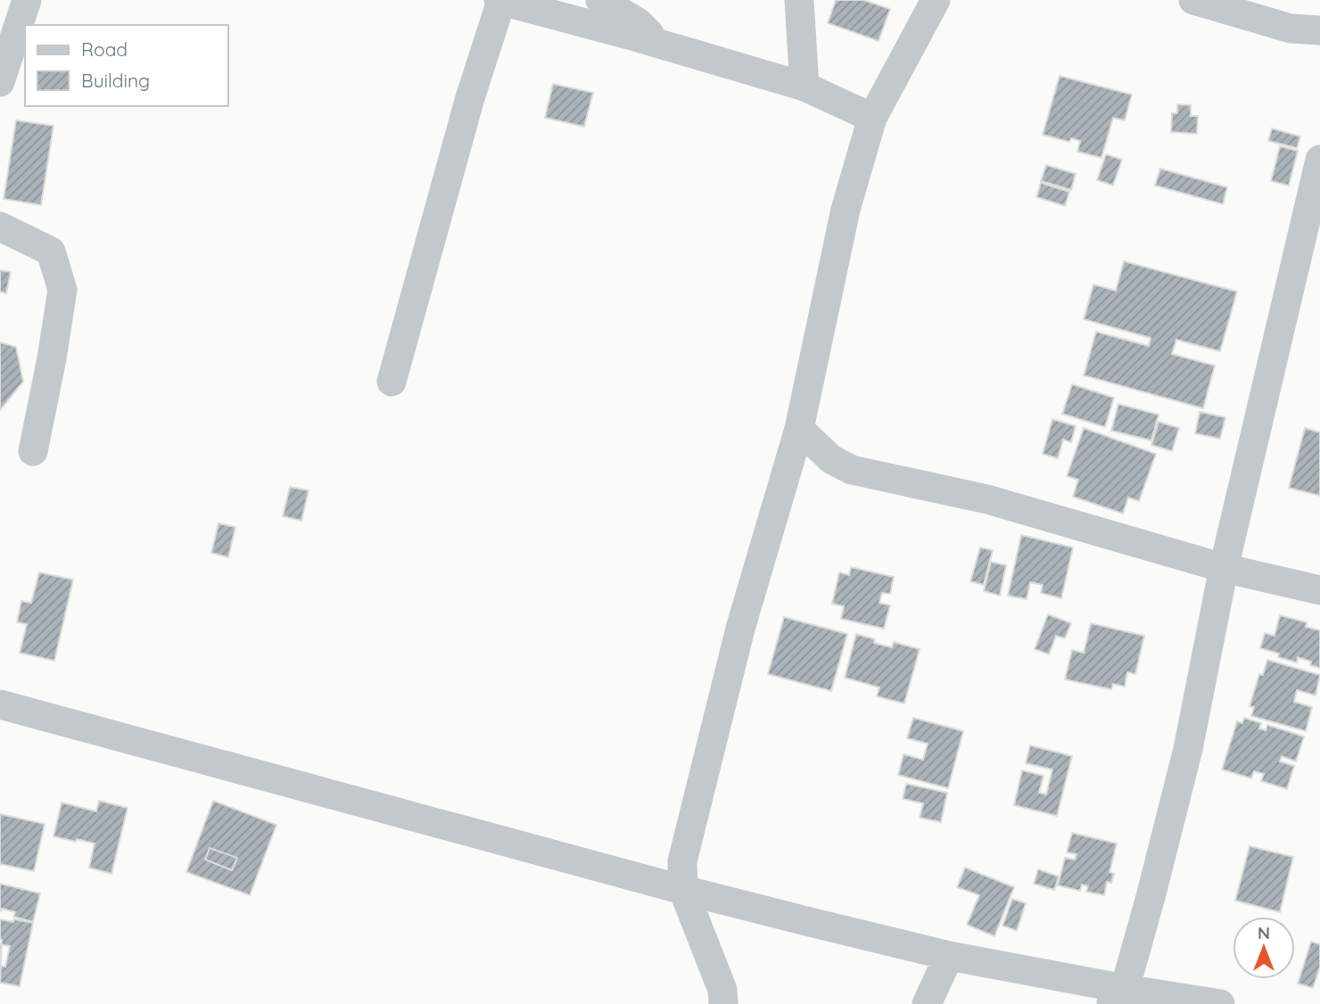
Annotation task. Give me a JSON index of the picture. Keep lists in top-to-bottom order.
{
  "legend": ["Road", "Building"],
  "north": "top"
}
